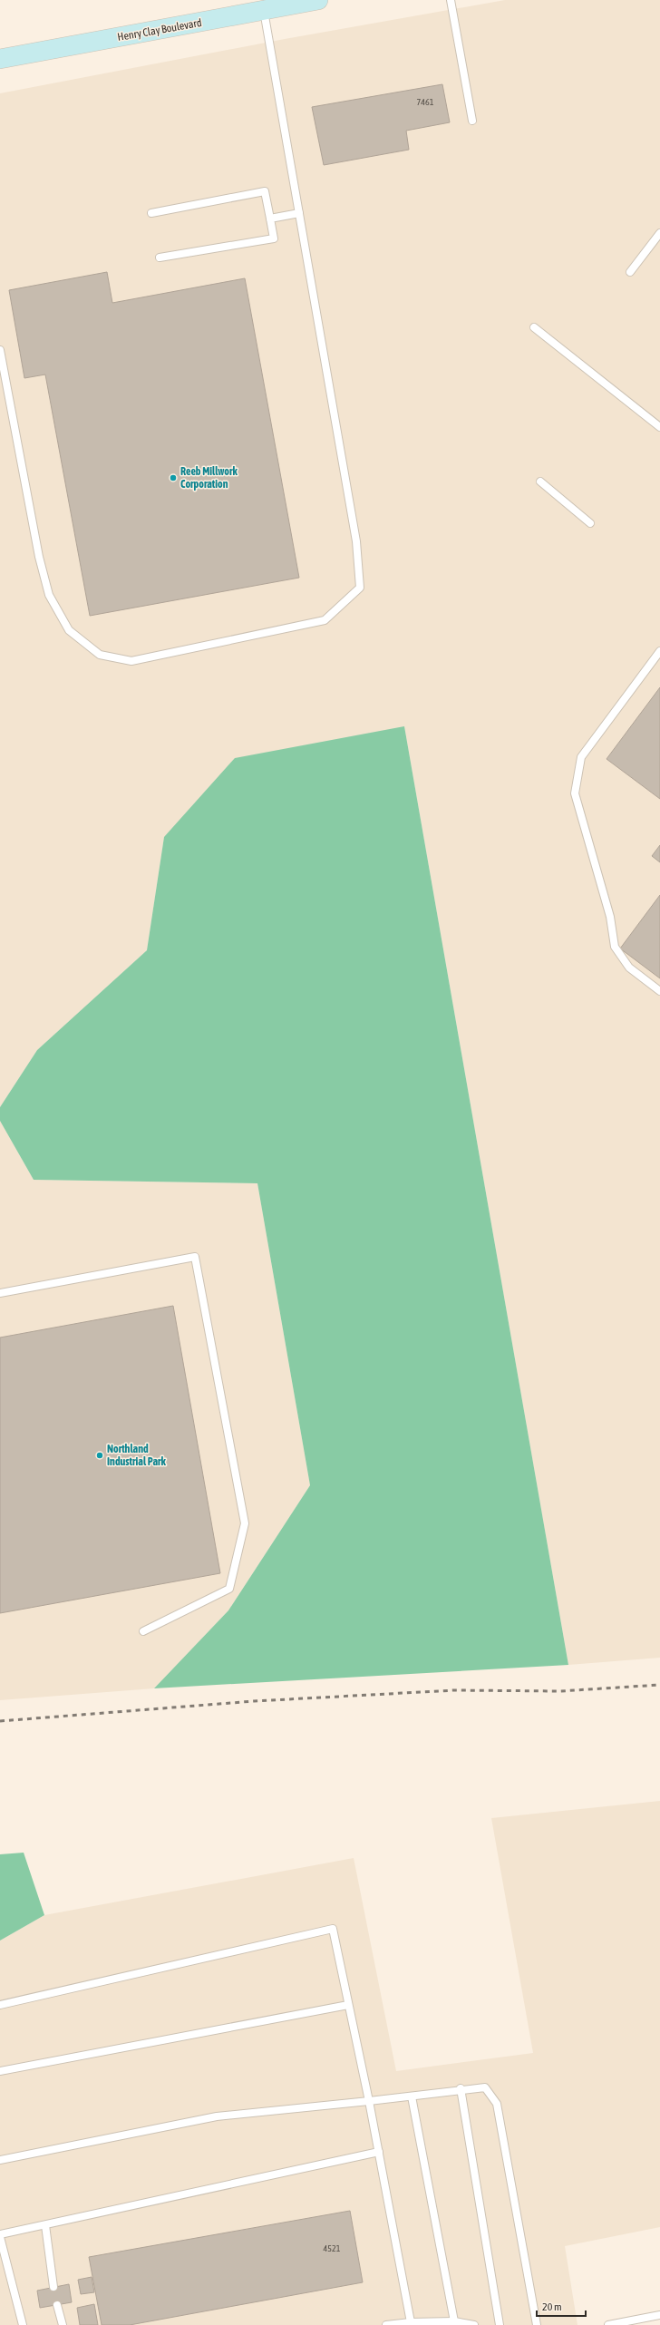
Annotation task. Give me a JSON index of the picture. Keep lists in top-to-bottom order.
{
  "streets": {
    "main road": ["Henry Clay Boulevard"]
  },
  "places": ["Reeb Millwork Corporation", "Northland Industrial Park"],
  "house_numbers": ["7461", "4521"],
  "scale_bar": "20 m"
}
